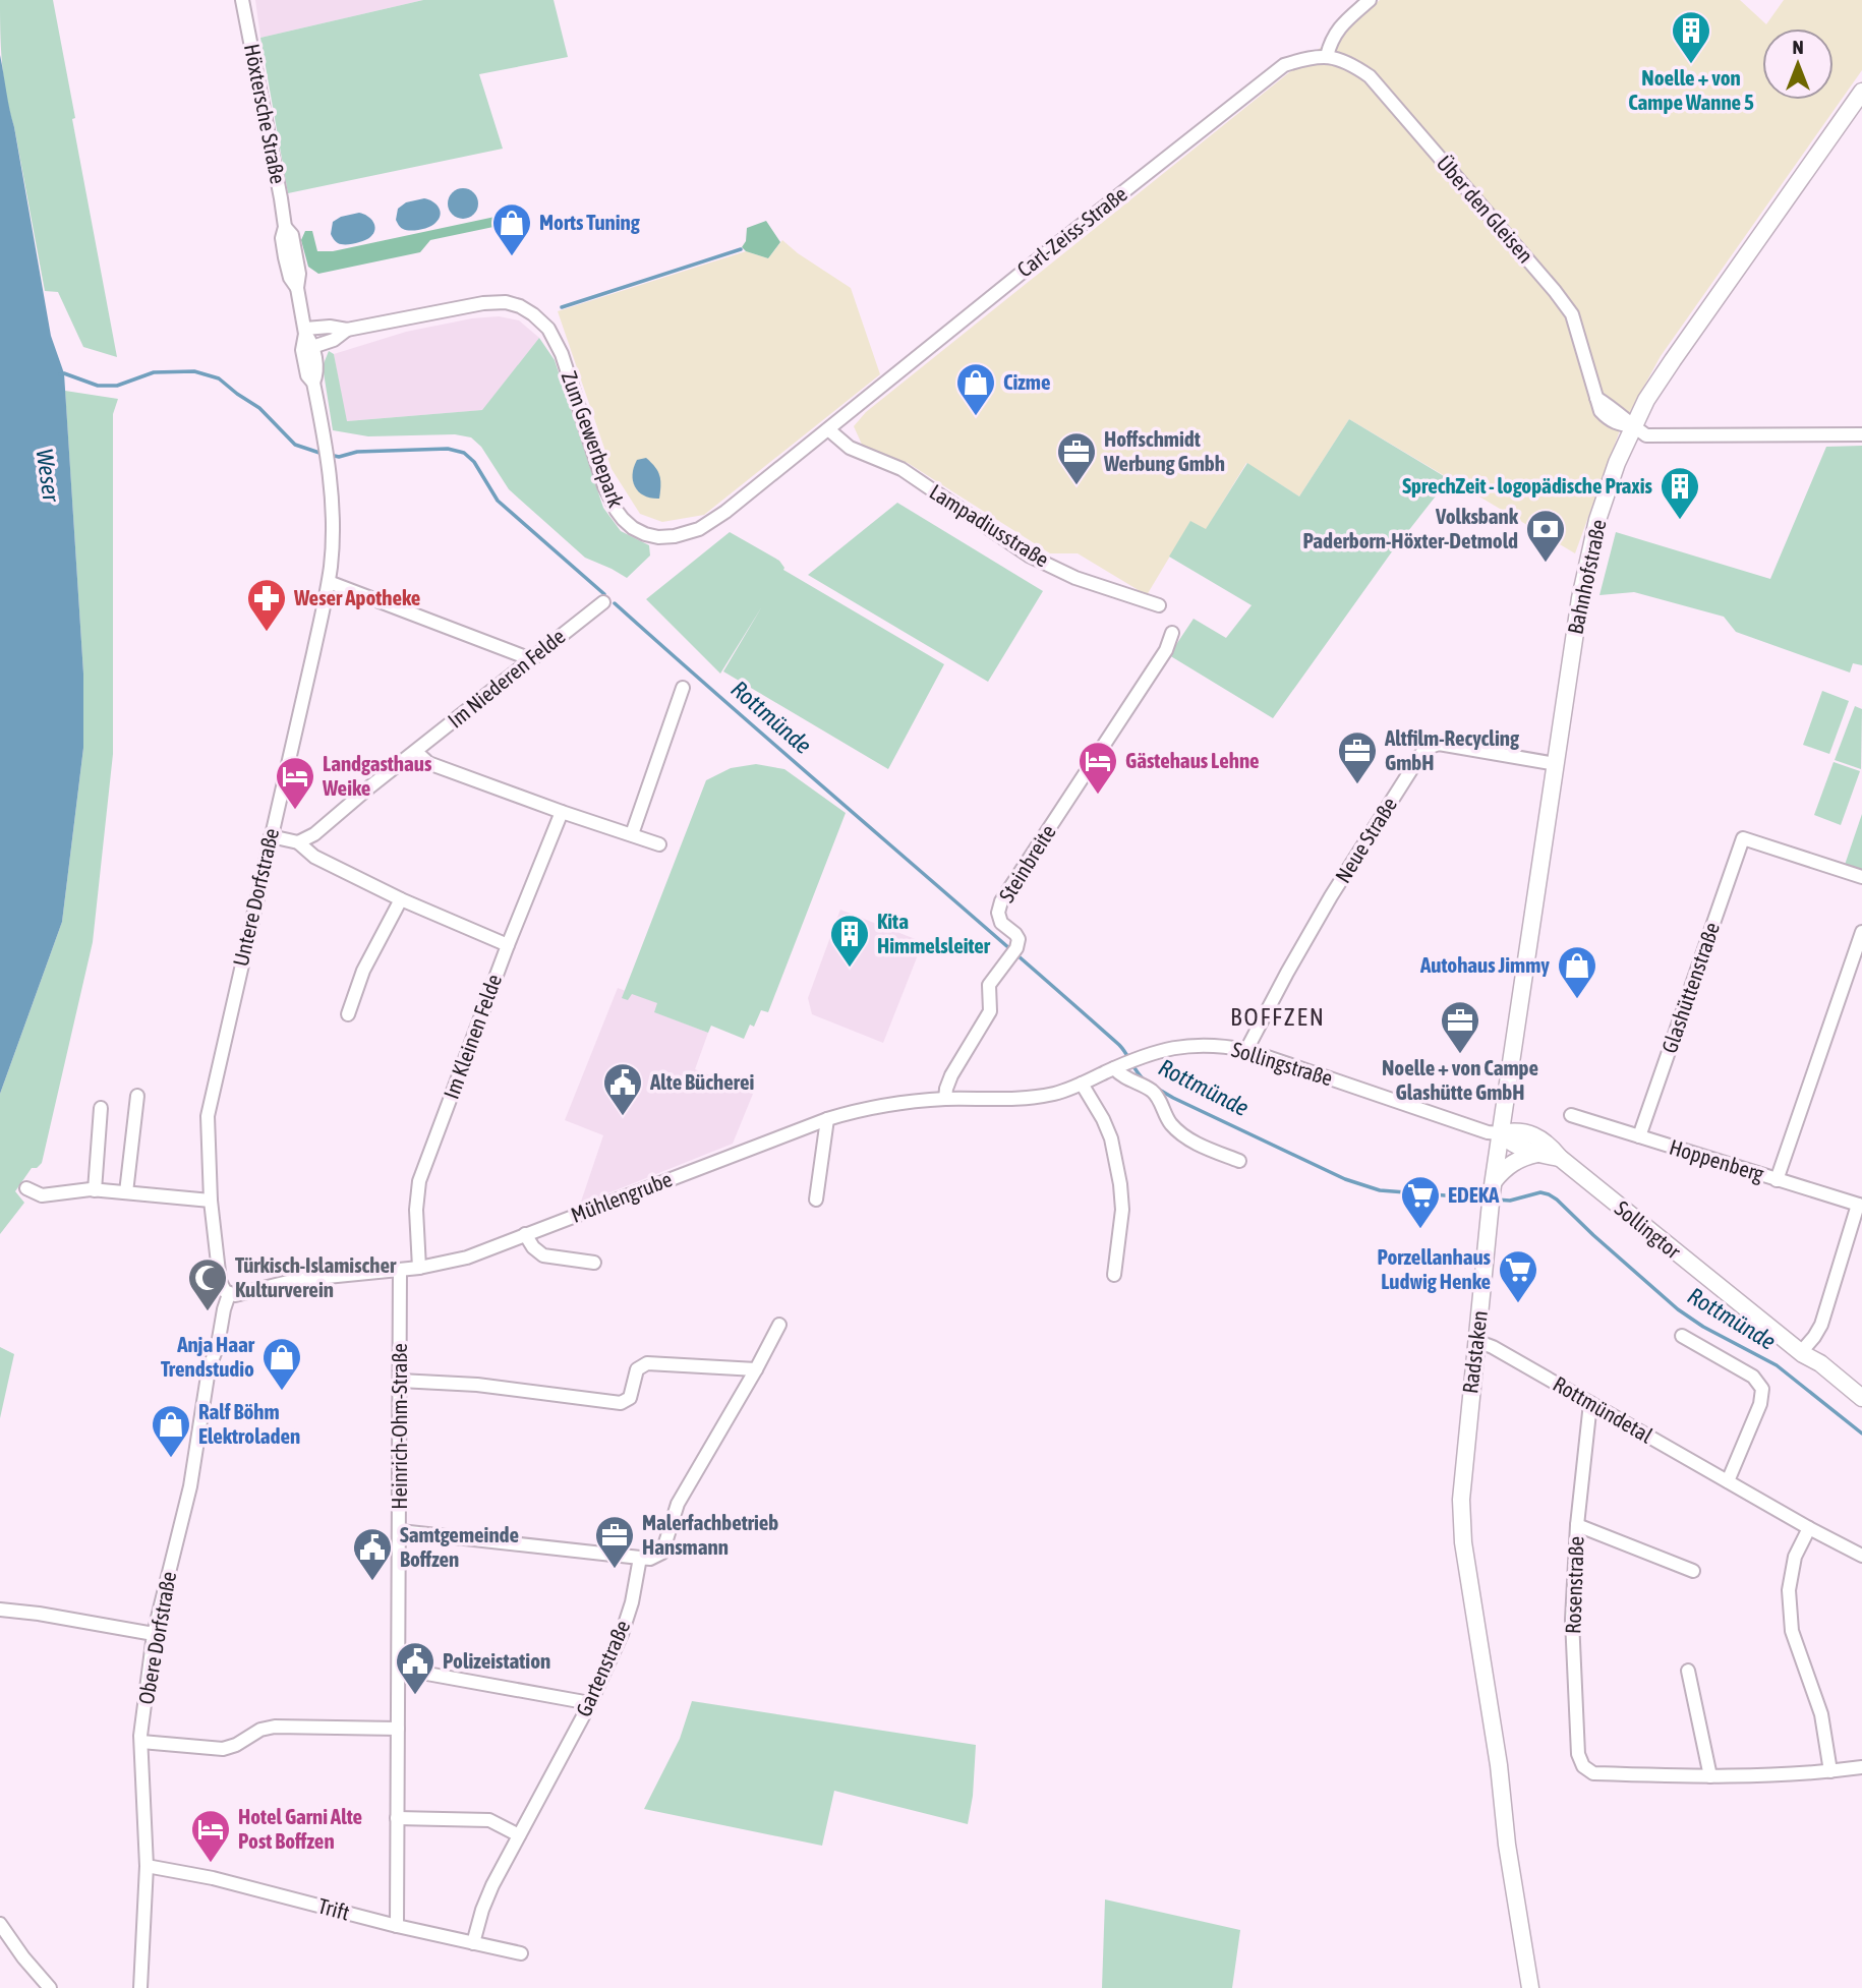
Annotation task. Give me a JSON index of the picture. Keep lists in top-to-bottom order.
{
  "streets": {
    "main road": ["Bahnhofstraße", "Sollingtor", "Radstaken"],
    "street": [
      "Höxtersche Straße",
      "Über den Gleisen",
      "Carl-Zeiss-Straße",
      "Zum Gewerbepark",
      "Lampadiusstraße",
      "Im Niederen Felde",
      "Neue Straße",
      "Steinbreite",
      "Untere Dorfstraße",
      "Glashüttenstraße",
      "Im Kleinen Felde",
      "Sollingstraße",
      "Hoppenberg",
      "Mühlengrube",
      "Rottmündetal",
      "Heinrich-Ohm-Straße",
      "Rosenstraße",
      "Obere Dorfstraße",
      "Gartenstraße",
      "Trift"
    ]
  },
  "crossings": [
    ["Höxtersche Straße", "Zum Gewerbepark"],
    ["Höxtersche Straße", "Untere Dorfstraße"],
    ["Über den Gleisen", "Carl-Zeiss-Straße"],
    ["Über den Gleisen", "Bahnhofstraße"],
    ["Carl-Zeiss-Straße", "Zum Gewerbepark"],
    ["Carl-Zeiss-Straße", "Lampadiusstraße"],
    ["Zum Gewerbepark", "Lampadiusstraße"],
    ["Zum Gewerbepark", "Untere Dorfstraße"],
    ["Bahnhofstraße", "Neue Straße"],
    ["Bahnhofstraße", "Sollingstraße"],
    ["Bahnhofstraße", "Sollingtor"],
    ["Bahnhofstraße", "Radstaken"],
    ["Neue Straße", "Sollingstraße"],
    ["Steinbreite", "Mühlengrube"],
    ["Untere Dorfstraße", "Mühlengrube"],
    ["Untere Dorfstraße", "Obere Dorfstraße"],
    ["Glashüttenstraße", "Hoppenberg"],
    ["Im Kleinen Felde", "Mühlengrube"],
    ["Sollingstraße", "Mühlengrube"],
    ["Sollingstraße", "Sollingtor"],
    ["Sollingstraße", "Radstaken"],
    ["Mühlengrube", "Heinrich-Ohm-Straße"],
    ["Mühlengrube", "Obere Dorfstraße"],
    ["Sollingtor", "Radstaken"],
    ["Radstaken", "Rottmündetal"],
    ["Rottmündetal", "Rosenstraße"],
    ["Heinrich-Ohm-Straße", "Trift"],
    ["Obere Dorfstraße", "Trift"],
    ["Gartenstraße", "Trift"]
  ],
  "districts": ["BOFFZEN"],
  "water": ["Weser", "Rottmünde"],
  "places": {
    "building": ["Noelle + von Campe Wanne 5", "SprechZeit - logopädische Praxis", "Kita Himmelsleiter"],
    "shop": [
      "Morts Tuning",
      "Cizme",
      "Autohaus Jimmy",
      "Anja Haar Trendstudio",
      "Ralf Böhm Elektroladen"
    ],
    "office": [
      "Hoffschmidt Werbung Gmbh",
      "Altfilm-Recycling GmbH",
      "Noelle + von Campe Glashütte GmbH",
      "Malerfachbetrieb Hansmann"
    ],
    "bank": ["Volksbank Paderborn-Höxter-Detmold"],
    "pharmacy": ["Weser Apotheke"],
    "hotel": ["Gästehaus Lehne", "Landgasthaus Weike", "Hotel Garni Alte Post Boffzen"],
    "public building": ["Alte Bücherei", "Samtgemeinde Boffzen", "Polizeistation"],
    "supermarket": ["EDEKA", "Porzellanhaus Ludwig Henke"],
    "mosque": ["Türkisch-Islamischer Kulturverein"]
  },
  "north": "top"
}
